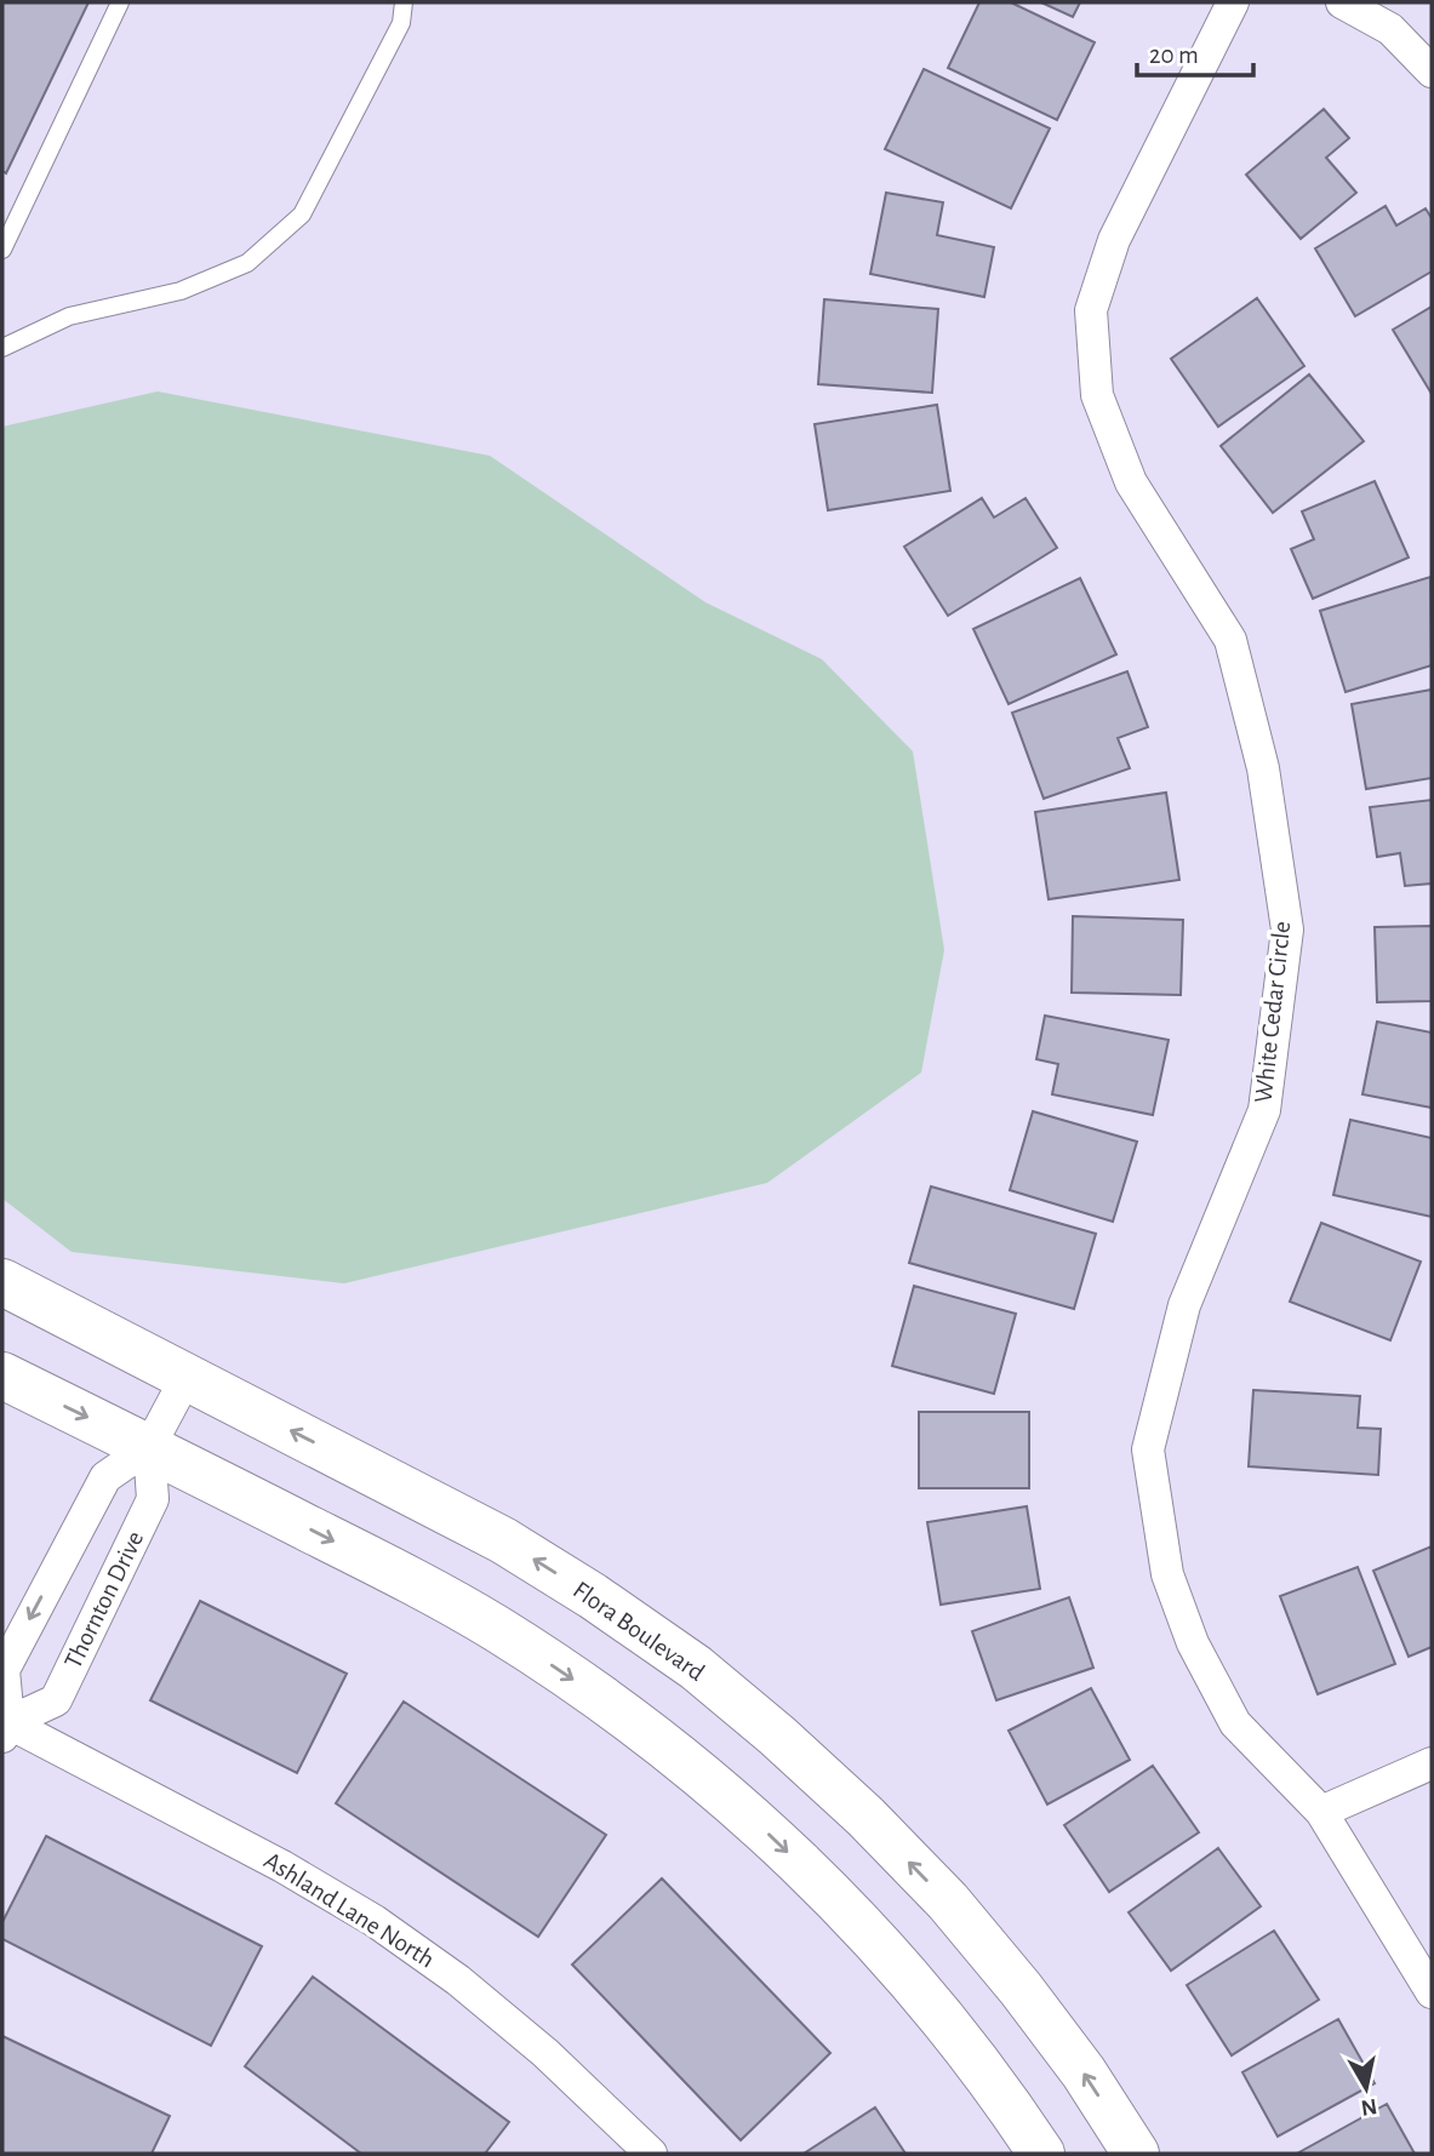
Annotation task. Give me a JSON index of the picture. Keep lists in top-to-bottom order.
{
  "streets": {
    "street": [
      "White Cedar Circle",
      "Thornton Drive",
      "Flora Boulevard",
      "Ashland Lane North"
    ]
  },
  "crossings": [
    ["Thornton Drive", "Ashland Lane North"]
  ],
  "scale_bar": "20 m",
  "north": "bottom"
}
